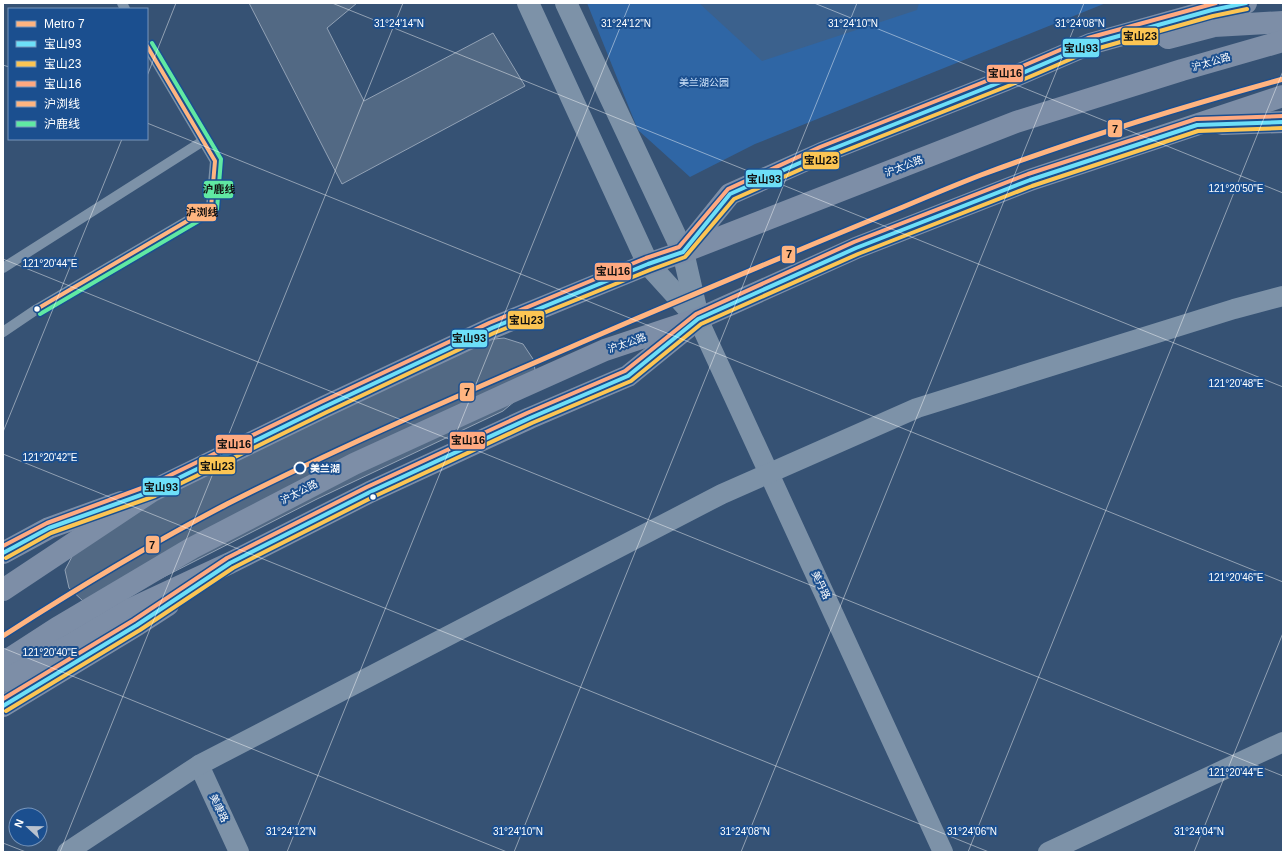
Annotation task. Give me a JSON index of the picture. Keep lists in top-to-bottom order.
{
  "streets": {
    "main road": ["沪太公路"],
    "street": ["美丹路", "美康路"]
  },
  "crossings": [
    ["沪太公路", "美丹路"]
  ],
  "parks": ["美兰湖公园"],
  "places": ["美兰湖"],
  "lines": [
    "transit line 宝山93",
    "transit line 宝山16",
    "transit line 宝山23",
    "transit line 沪鹿线",
    "transit line 沪浏线",
    "metro line 7"
  ],
  "legend": [
    "Metro 7",
    "宝山93",
    "宝山23",
    "宝山16",
    "沪浏线",
    "沪鹿线"
  ],
  "north": "left",
  "coordinates": [
    "31°24'14\"N",
    "31°24'12\"N",
    "31°24'10\"N",
    "31°24'08\"N",
    "121°20'50\"E",
    "121°20'44\"E",
    "121°20'48\"E",
    "121°20'42\"E",
    "121°20'46\"E",
    "121°20'40\"E",
    "31°24'06\"N",
    "31°24'04\"N"
  ]
}
